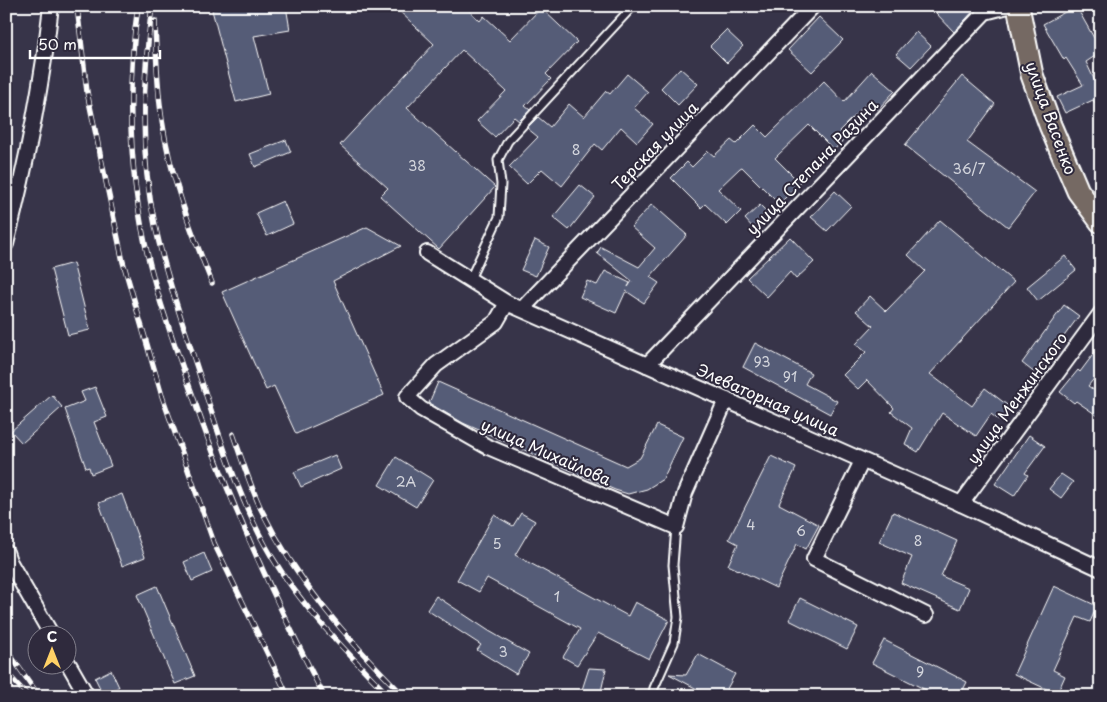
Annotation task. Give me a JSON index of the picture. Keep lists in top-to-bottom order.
{
  "streets": {
    "main road": ["улица Васенко"],
    "street": [
      "Терская улица",
      "улица Степана Разина",
      "улица Менжинского",
      "Элеваторная улица",
      "улица Михайлова"
    ]
  },
  "crossings": [
    ["Терская улица", "Элеваторная улица"],
    ["улица Степана Разина", "Элеваторная улица"],
    ["улица Менжинского", "Элеваторная улица"],
    ["Элеваторная улица", "улица Михайлова"]
  ],
  "house_numbers": [
    "8",
    "38",
    "36/7",
    "93",
    "91",
    "2А",
    "4",
    "6",
    "8",
    "5",
    "1",
    "3",
    "9"
  ],
  "scale_bar": "50 m",
  "north": "top"
}
